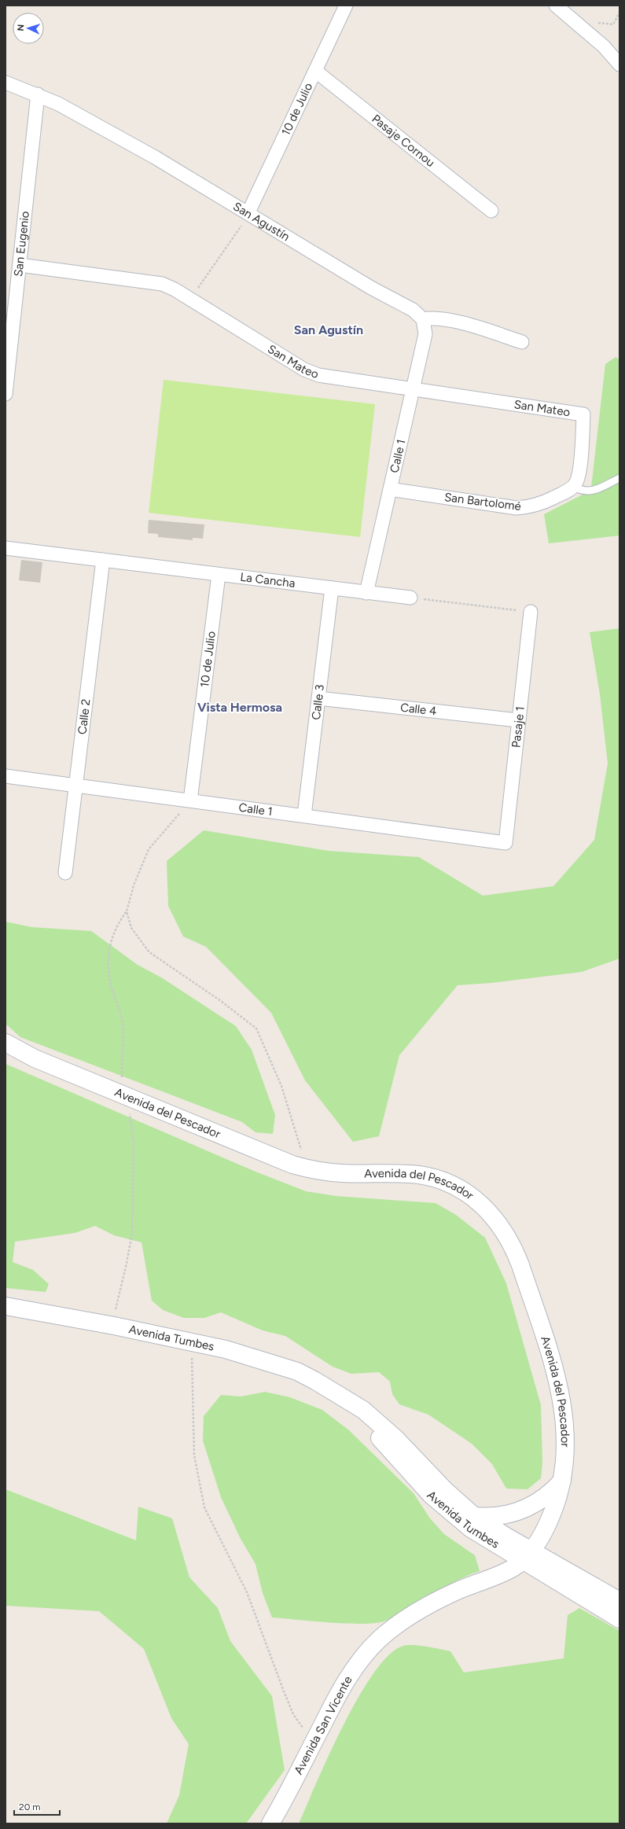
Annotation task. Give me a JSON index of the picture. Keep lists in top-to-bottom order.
{
  "streets": {
    "street": [
      "10 de Julio",
      "Pasaje Cornou",
      "San Agustín",
      "San Eugenio",
      "San Mateo",
      "Calle 1",
      "San Bartolomé",
      "La Cancha",
      "Calle 3",
      "Calle 4",
      "Calle 2",
      "Pasaje 1",
      "Avenida del Pescador",
      "Avenida Tumbes",
      "Avenida San Vicente"
    ]
  },
  "crossings": [
    ["10 de Julio", "Pasaje Cornou"],
    ["10 de Julio", "San Agustín"],
    ["10 de Julio", "Calle 1"],
    ["10 de Julio", "La Cancha"],
    ["San Agustín", "San Eugenio"],
    ["San Agustín", "Calle 1"],
    ["San Eugenio", "San Mateo"],
    ["San Mateo", "Calle 1"],
    ["San Mateo", "San Bartolomé"],
    ["Calle 1", "San Bartolomé"],
    ["Calle 1", "La Cancha"],
    ["Calle 1", "Calle 3"],
    ["Calle 1", "Calle 2"],
    ["Calle 1", "Pasaje 1"],
    ["La Cancha", "Calle 3"],
    ["La Cancha", "Calle 2"],
    ["Calle 3", "Calle 4"],
    ["Calle 4", "Pasaje 1"],
    ["Avenida del Pescador", "Avenida Tumbes"],
    ["Avenida del Pescador", "Avenida San Vicente"],
    ["Avenida Tumbes", "Avenida San Vicente"]
  ],
  "districts": ["San Agustín", "Vista Hermosa"],
  "scale_bar": "20 m",
  "north": "left"
}
